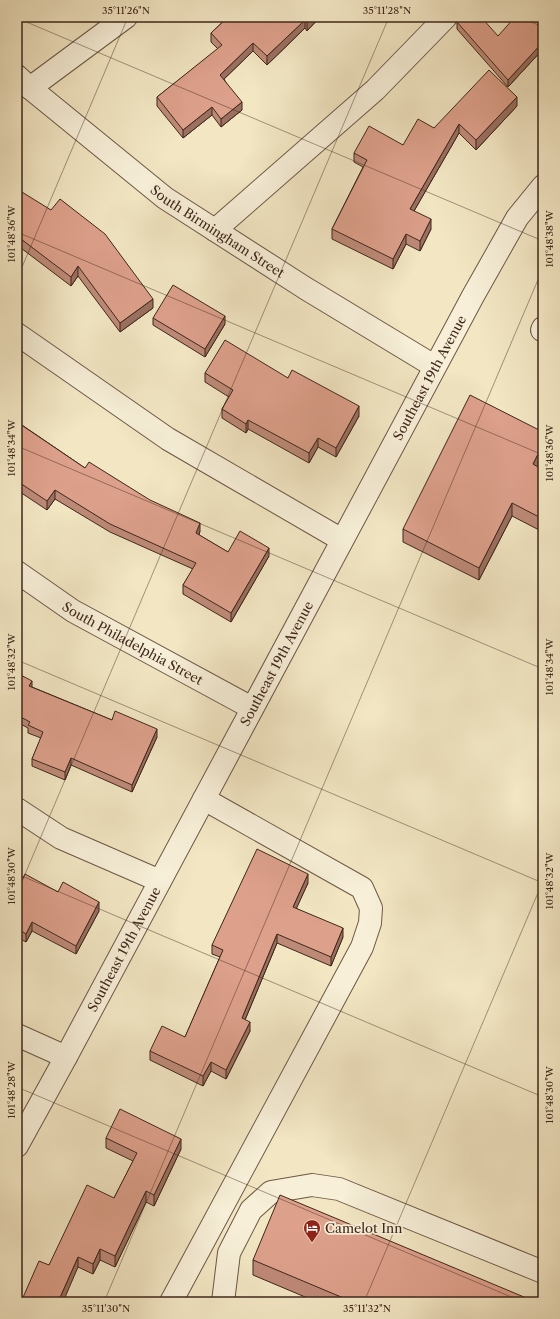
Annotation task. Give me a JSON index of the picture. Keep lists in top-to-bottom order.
{
  "streets": {
    "street": ["South Birmingham Street", "Southeast 19th Avenue", "South Philadelphia Street"]
  },
  "crossings": [
    ["South Birmingham Street", "Southeast 19th Avenue"],
    ["Southeast 19th Avenue", "South Philadelphia Street"]
  ],
  "places": {
    "hotel": ["Camelot Inn"]
  },
  "coordinates": [
    "35°11'26\"N",
    "35°11'28\"N",
    "101°48'36\"W",
    "101°48'38\"W",
    "101°48'34\"W",
    "101°48'32\"W",
    "101°48'30\"W",
    "101°48'28\"W",
    "35°11'30\"N",
    "35°11'32\"N"
  ]
}
